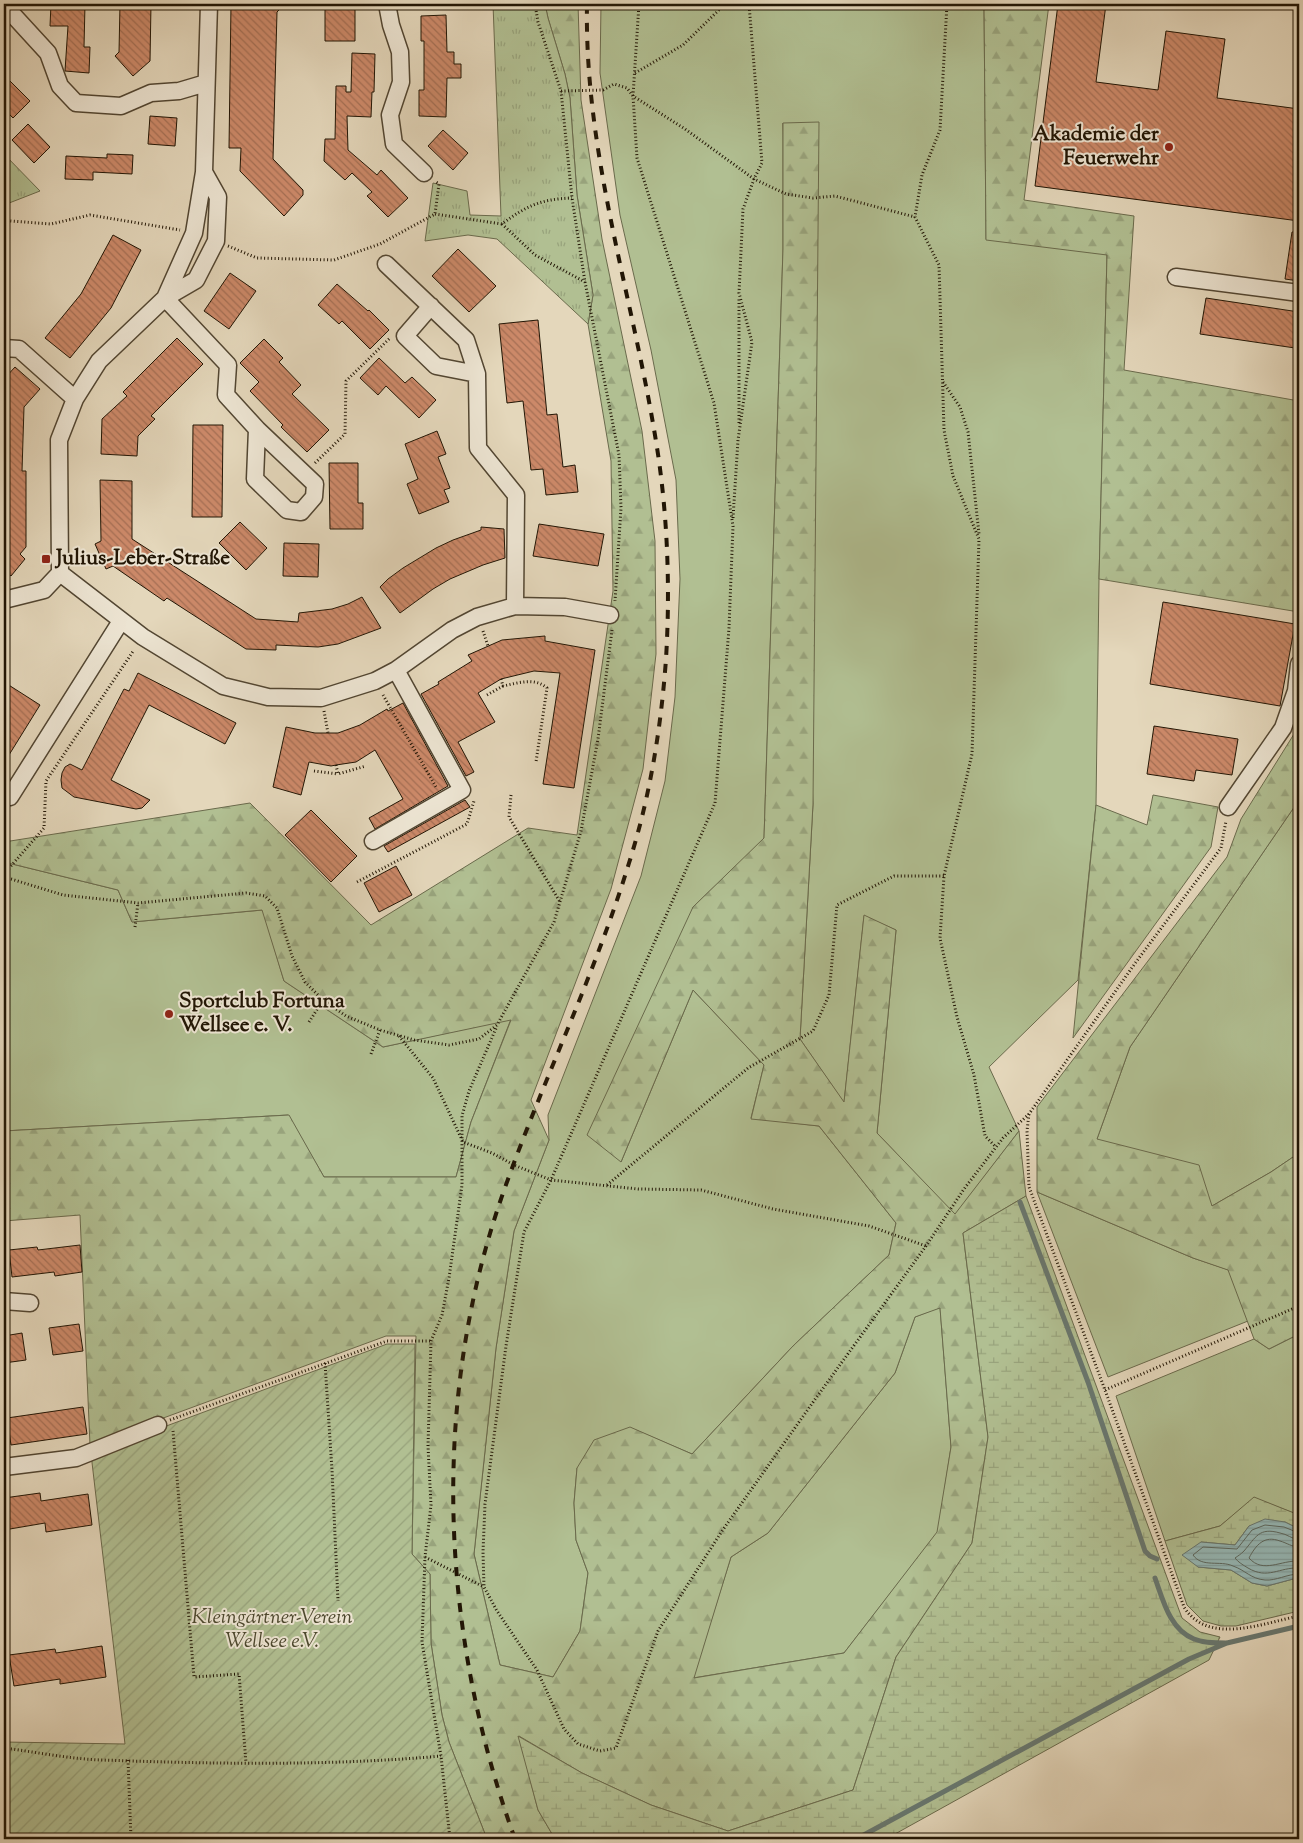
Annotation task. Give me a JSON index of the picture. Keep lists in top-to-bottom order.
{
  "parks": ["Kleingärtner-Verein Wellsee e.V."],
  "places": {
    "other": ["Akademie der Feuerwehr", "Sportclub Fortuna Wellsee e. V."],
    "transit": ["Julius-Leber-Straße"]
  }
}
